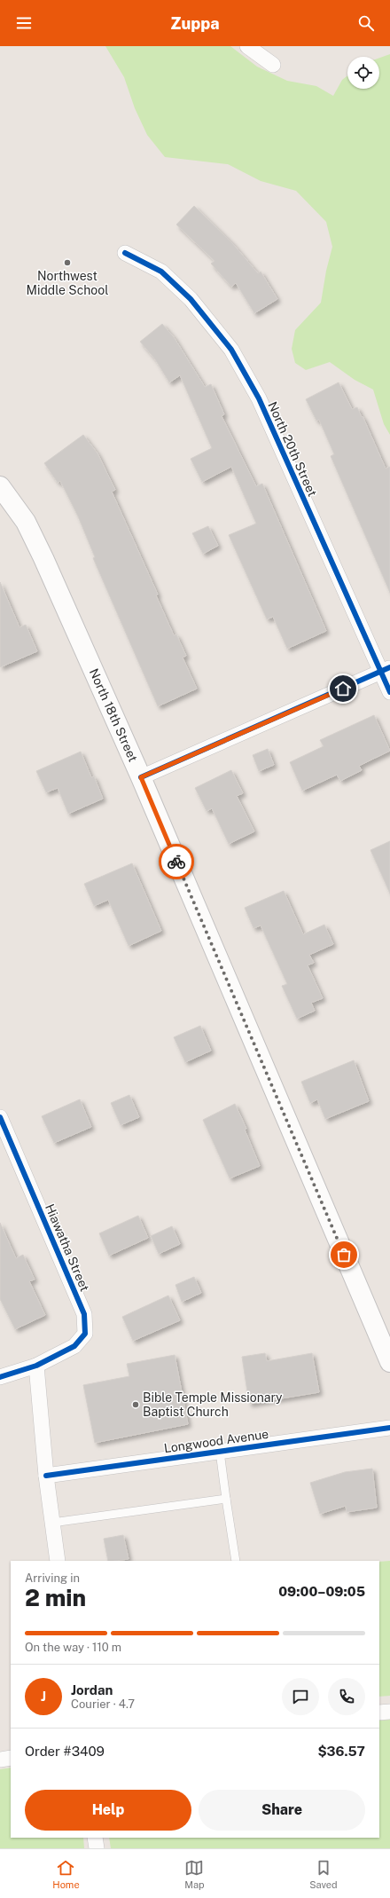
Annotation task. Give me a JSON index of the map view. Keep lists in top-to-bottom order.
{
  "streets": {
    "main road": ["North 18th Street"],
    "street": ["North 20th Street", "Hiawatha Street", "Longwood Avenue"]
  },
  "places": ["Northwest Middle School", "Bible Temple Missionary Baptist Church"],
  "page": {
    "header": "Zuppa",
    "heading": ["2 min", "Arriving in", "09:00–09:05"],
    "panel": [
      "Jordan",
      "Courier · 4.7",
      "Order #3409",
      "$36.57"
    ],
    "bar": "On the way · 110 m",
    "round": "J",
    "buttons": ["Help", "Share"],
    "tabs": ["Home", "Map", "Saved"]
  }
}
